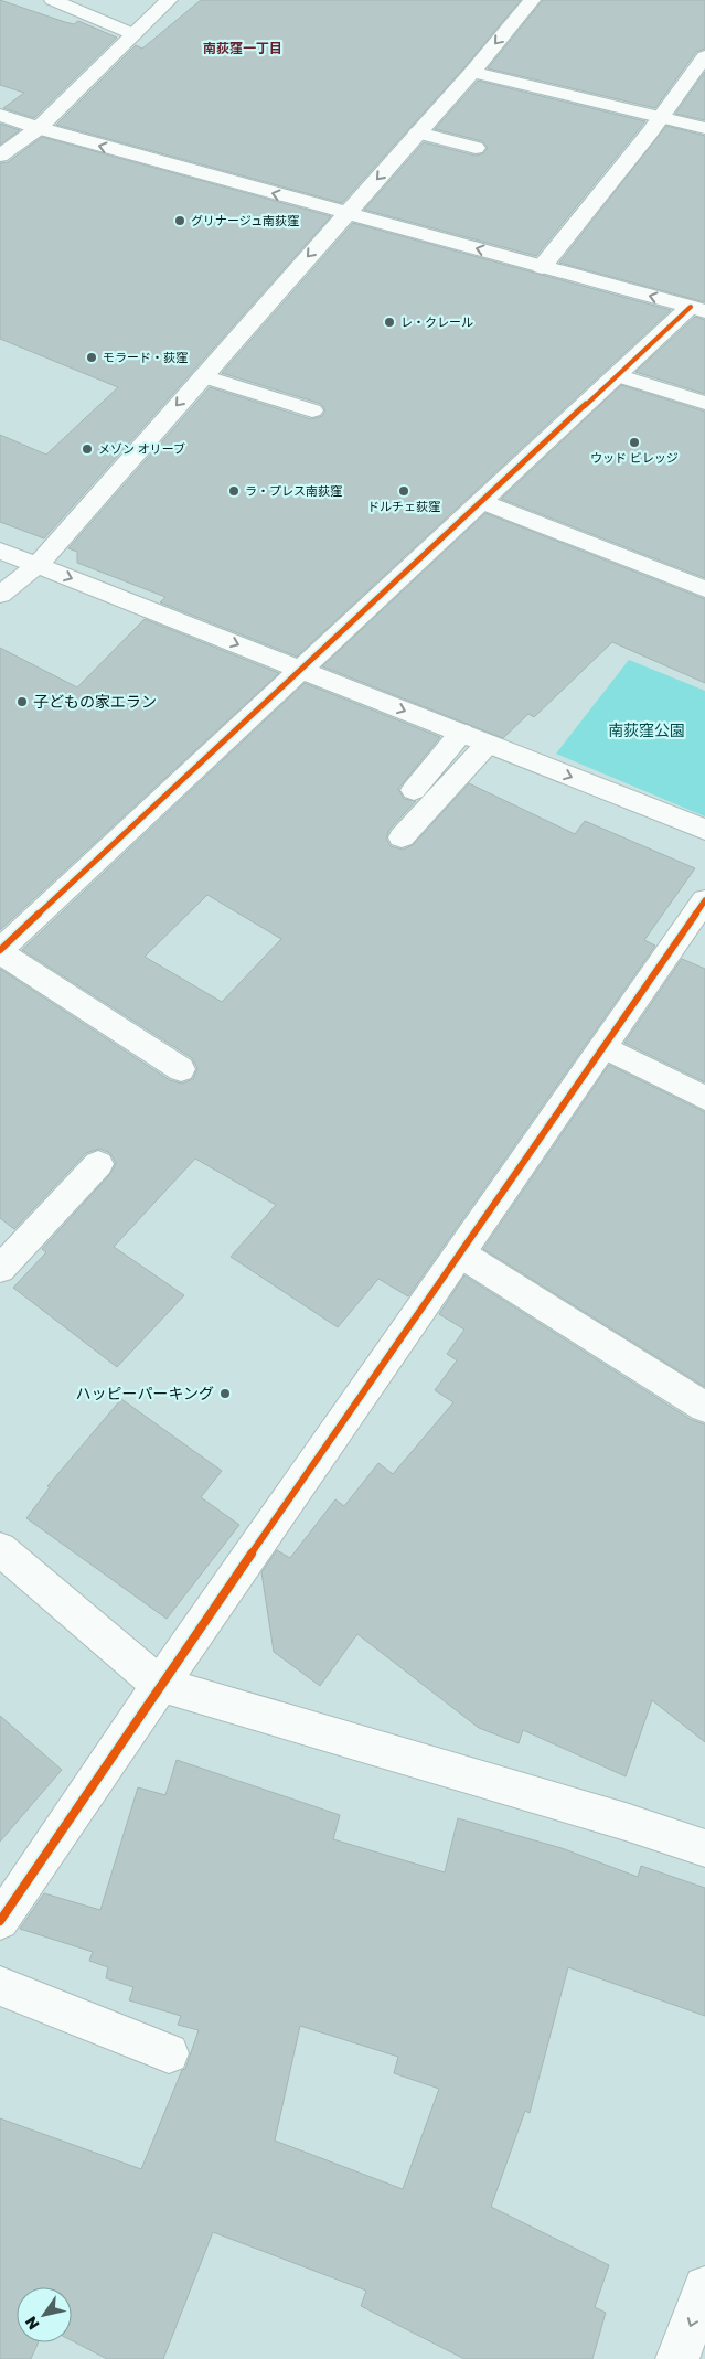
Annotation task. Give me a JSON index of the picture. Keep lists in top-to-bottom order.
{
  "districts": ["南荻窪一丁目"],
  "parks": ["南荻窪公園"],
  "places": [
    "グリナージュ南荻窪",
    "レ・クレール",
    "モラード・荻窪",
    "ウッド ビレッジ",
    "メゾン オリーブ",
    "ラ・プレス南荻窪",
    "ドルチェ荻窪",
    "子どもの家エラン",
    "ハッピーパーキング"
  ],
  "north": "bottom left"
}
